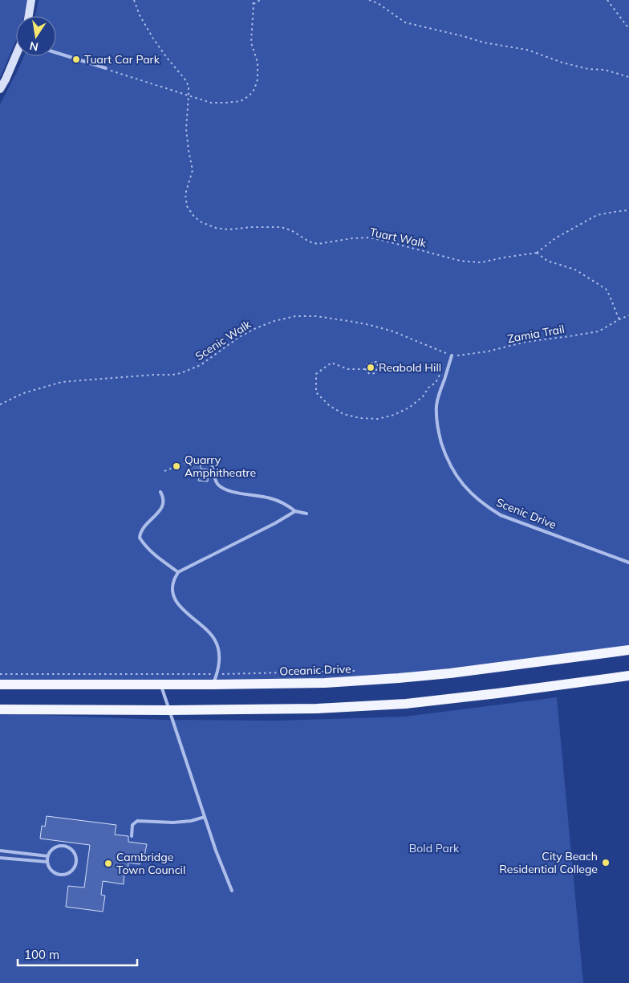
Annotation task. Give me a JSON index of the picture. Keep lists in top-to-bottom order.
{
  "streets": {
    "main road": ["Oceanic Drive"],
    "lane": ["Scenic Drive"],
    "path": ["Tuart Walk", "Zamia Trail", "Scenic Walk"]
  },
  "crossings": [
    ["Zamia Trail", "Scenic Walk"],
    ["Zamia Trail", "Scenic Drive"],
    ["Scenic Walk", "Scenic Drive"]
  ],
  "parks": ["Bold Park"],
  "places": [
    "Tuart Car Park",
    "Reabold Hill",
    "Quarry Amphitheatre",
    "City Beach Residential College",
    "Cambridge Town Council"
  ],
  "scale_bar": "100 m",
  "north": "bottom"
}
